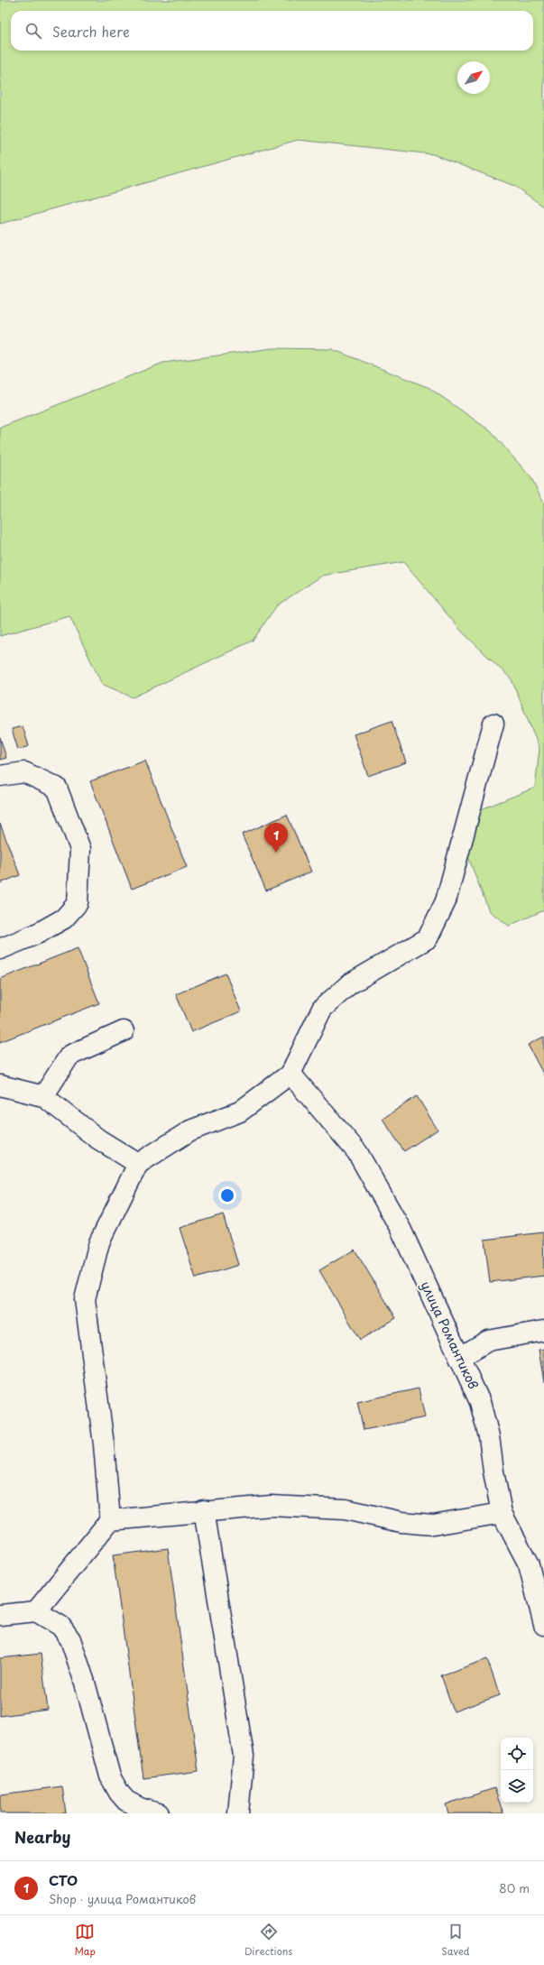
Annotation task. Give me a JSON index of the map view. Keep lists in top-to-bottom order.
{
  "streets": {
    "street": ["улица Романтиков"]
  },
  "north": "top right",
  "page": {
    "search": "Search here",
    "pins": "1",
    "heading": "Nearby",
    "list": [
      {
        "mark": "1",
        "name": "СТО",
        "note": "Shop · улица Романтиков",
        "value": "80 m"
      }
    ],
    "nav": ["Map", "Directions", "Saved"]
  }
}
